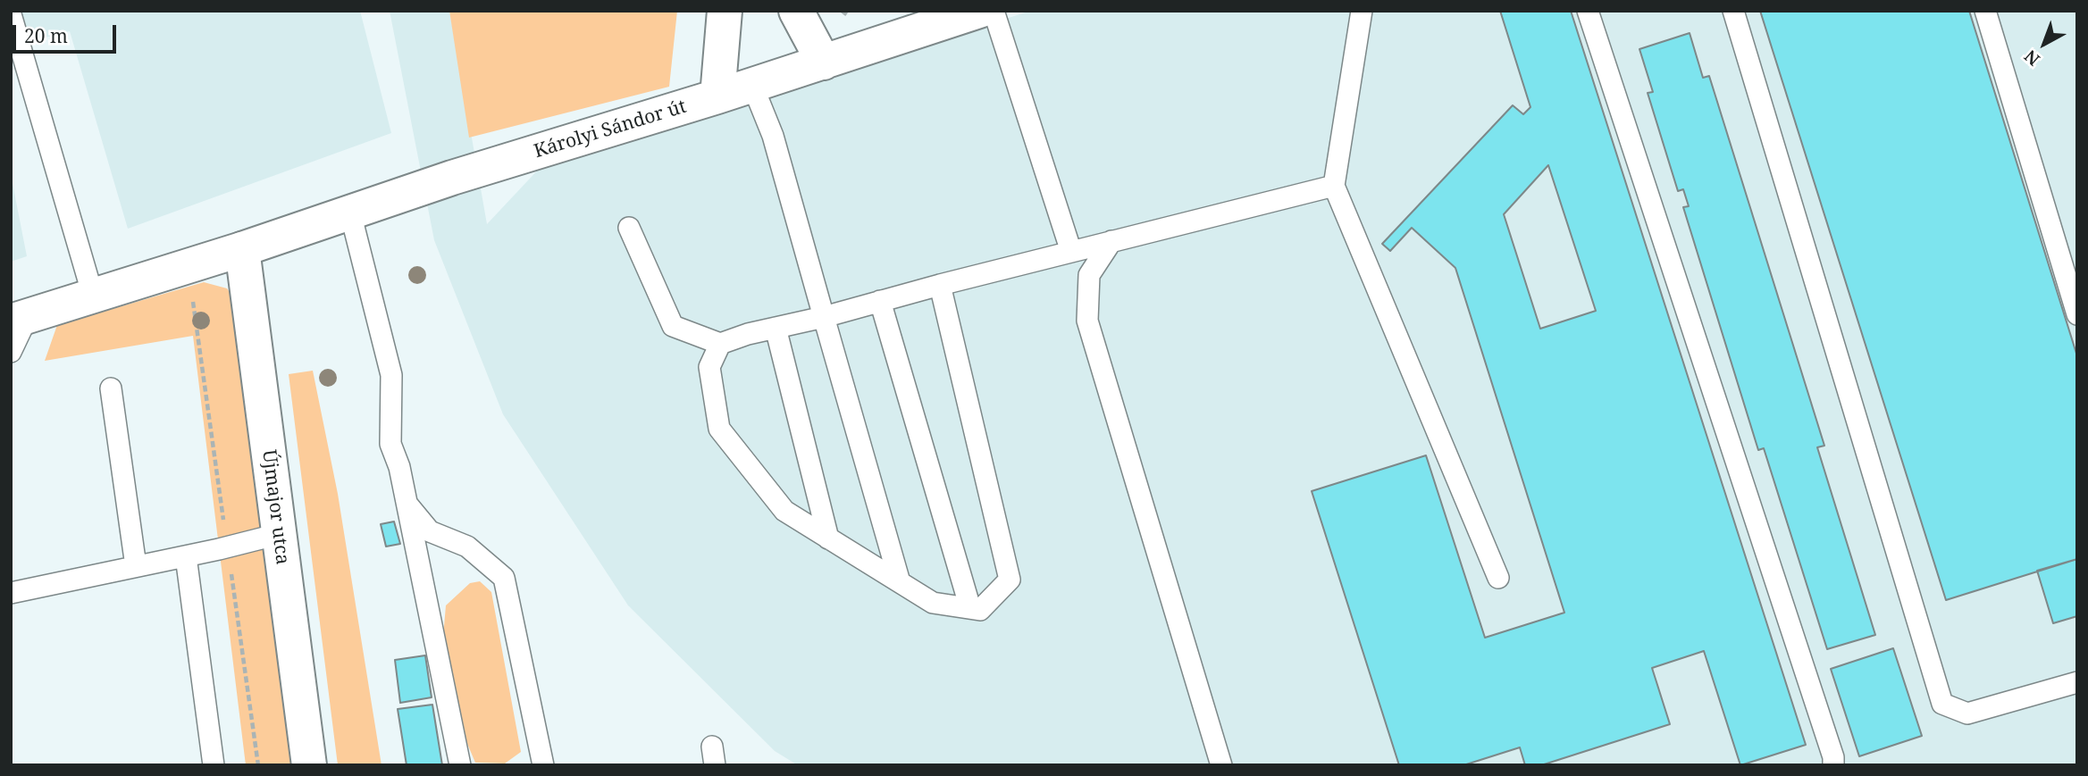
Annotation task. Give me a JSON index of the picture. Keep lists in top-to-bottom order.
{
  "streets": {
    "street": ["Károlyi Sándor út", "Újmajor utca"]
  },
  "crossings": [
    ["Károlyi Sándor út", "Újmajor utca"]
  ],
  "scale_bar": "20 m",
  "north": "bottom left"
}
